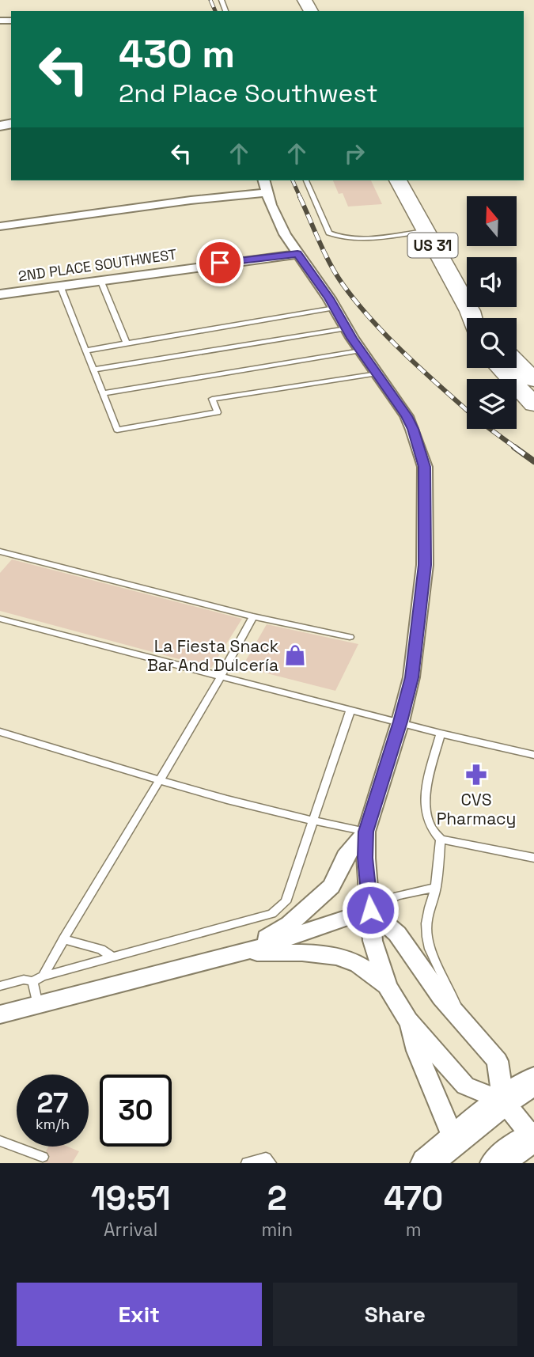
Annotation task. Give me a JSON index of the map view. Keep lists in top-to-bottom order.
{
  "streets": {
    "main road": ["US 31"],
    "street": ["2ND PLACE SOUTHWEST"]
  },
  "places": {
    "shop": ["La Fiesta Snack Bar And Dulcería"],
    "pharmacy": ["CVS Pharmacy"]
  },
  "north": "top",
  "page": {
    "turn": ["430 m", "2nd Place Southwest"],
    "speed": "27 km/h",
    "limit": "30",
    "eta": [
      "19:51",
      "Arrival",
      "2",
      "min",
      "470",
      "m"
    ],
    "buttons": ["Exit", "Share"]
  }
}
